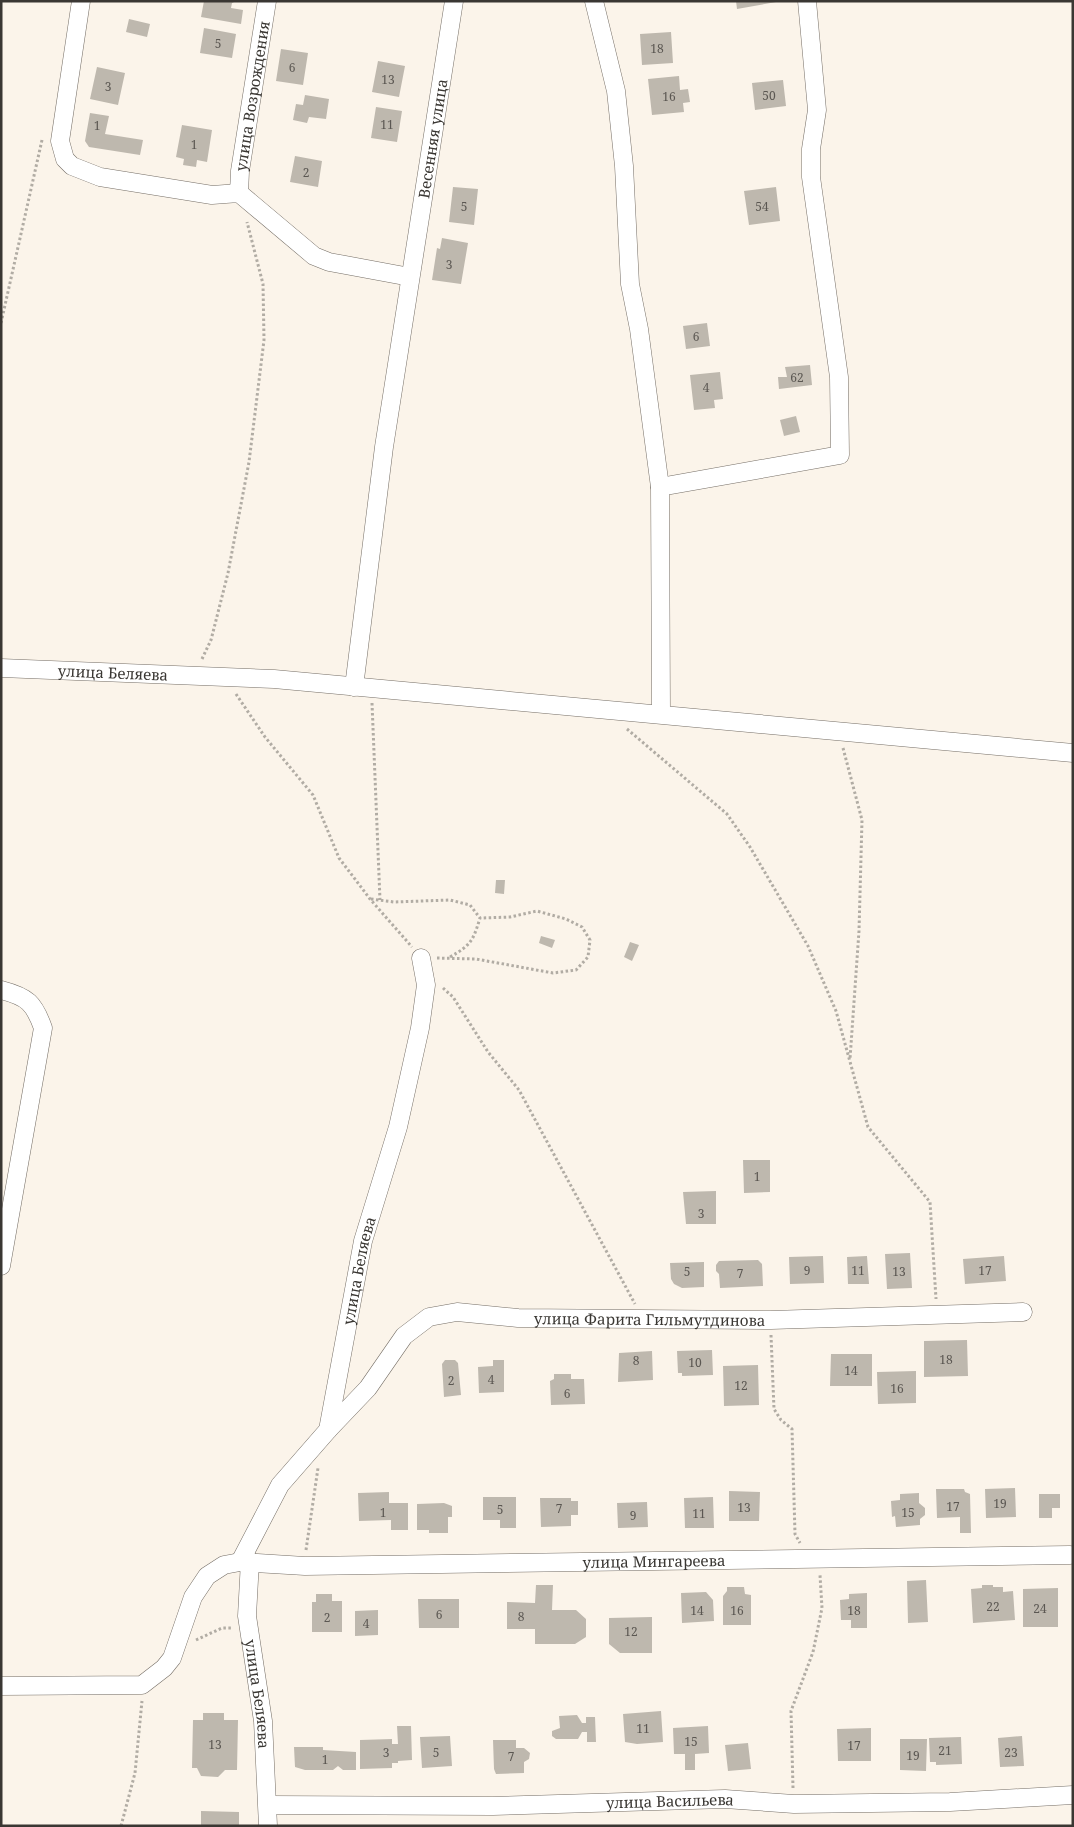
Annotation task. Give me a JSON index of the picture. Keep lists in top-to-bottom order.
{
  "streets": {
    "street": [
      "улица Возрождения",
      "Весенняя улица",
      "улица Беляева",
      "улица Фарита Гильмутдинова",
      "улица Мингареева",
      "улица Васильева"
    ]
  },
  "crossings": [
    ["Весенняя улица", "улица Беляева"],
    ["улица Беляева", "улица Фарита Гильмутдинова"],
    ["улица Беляева", "улица Мингареева"],
    ["улица Беляева", "улица Васильева"]
  ],
  "house_numbers": [
    "5",
    "18",
    "6",
    "13",
    "3",
    "50",
    "16",
    "11",
    "1",
    "1",
    "2",
    "5",
    "54",
    "3",
    "6",
    "62",
    "4",
    "1",
    "3",
    "9",
    "11",
    "17",
    "5",
    "13",
    "7",
    "18",
    "8",
    "10",
    "14",
    "4",
    "2",
    "12",
    "16",
    "6",
    "19",
    "17",
    "13",
    "7",
    "5",
    "1",
    "15",
    "11",
    "9",
    "22",
    "24",
    "14",
    "16",
    "18",
    "6",
    "8",
    "2",
    "4",
    "12",
    "11",
    "15",
    "13",
    "17",
    "21",
    "3",
    "5",
    "23",
    "19",
    "7",
    "1"
  ]
}
